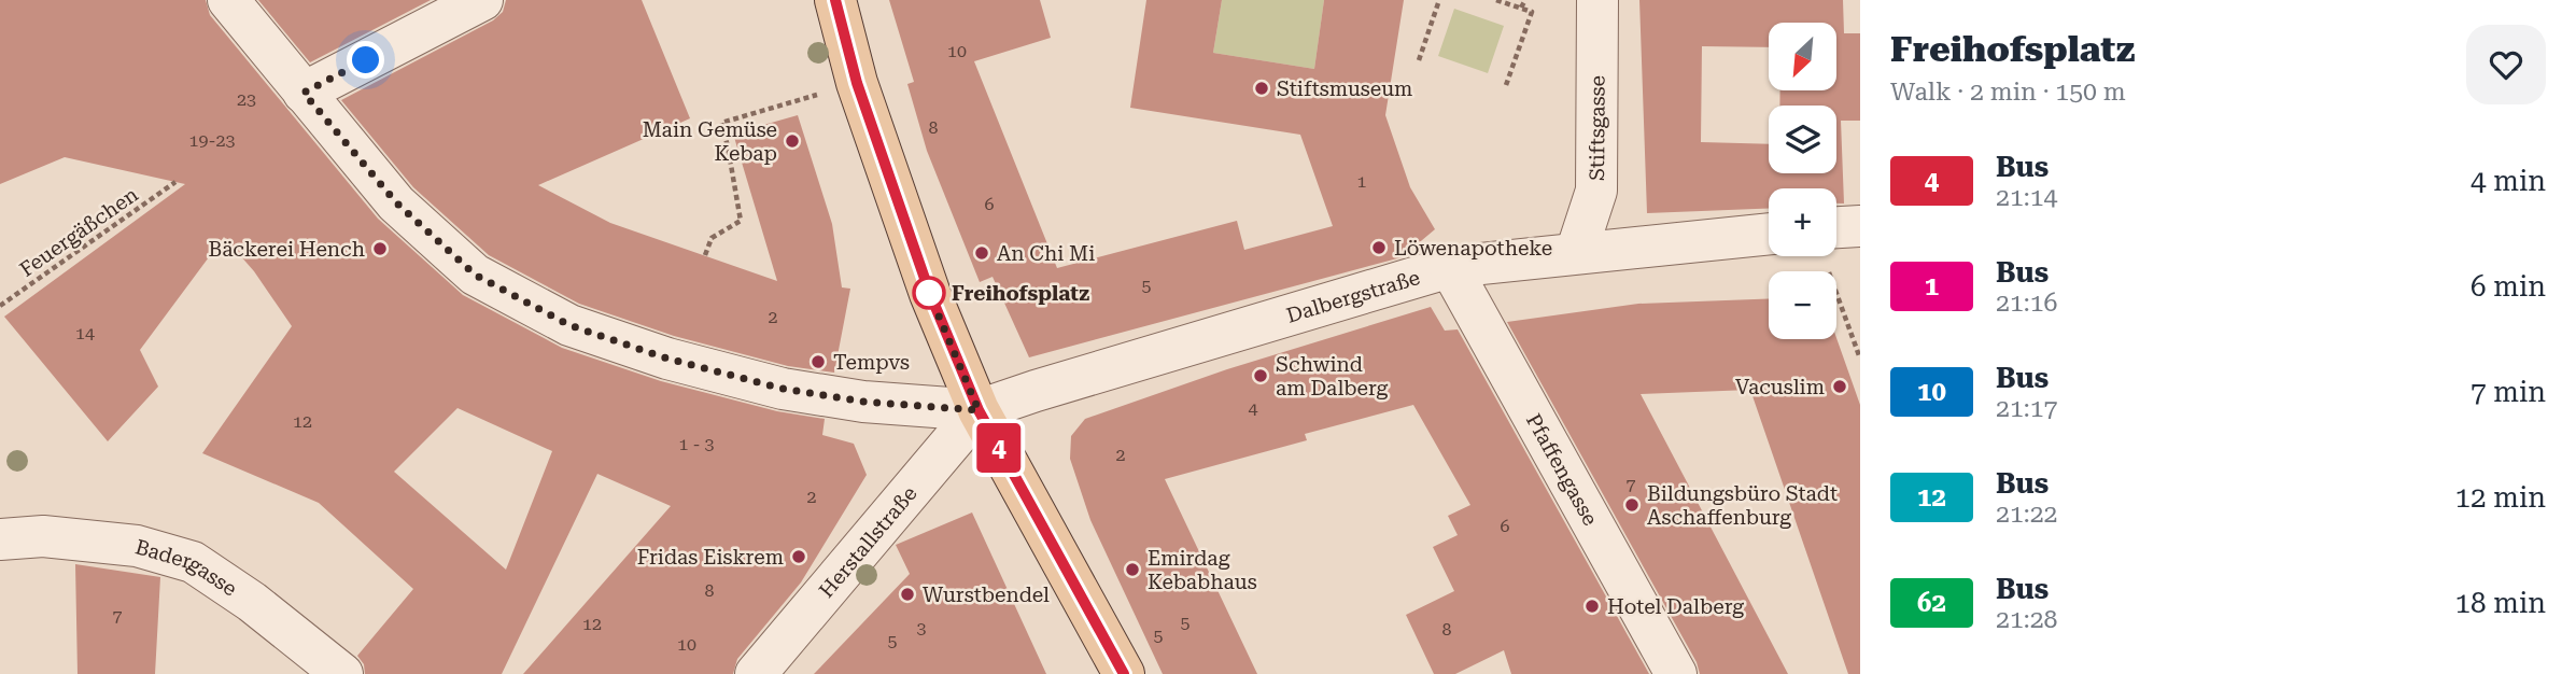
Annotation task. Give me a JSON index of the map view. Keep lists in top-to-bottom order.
{
  "streets": {
    "street": [
      "Stiftsgasse",
      "Dalbergstraße",
      "Pfaffengasse",
      "Herstallstraße",
      "Badergasse"
    ],
    "path": ["Feuergäßchen"]
  },
  "crossings": [
    ["Stiftsgasse", "Dalbergstraße"],
    ["Dalbergstraße", "Pfaffengasse"],
    ["Dalbergstraße", "Herstallstraße"]
  ],
  "places": [
    "Stiftsmuseum",
    "Main Gemüse Kebap",
    "Löwenapotheke",
    "Bäckerei Hench",
    "An Chi Mi",
    "Freihofsplatz",
    "Tempvs",
    "Schwind am Dalberg",
    "Vacuslim",
    "Bildungsbüro Stadt Aschaffenburg",
    "Fridas Eiskrem",
    "Emirdag Kebabhaus",
    "Wurstbendel",
    "Hotel Dalberg"
  ],
  "lines": ["bus line 4"],
  "house_numbers": [
    "10",
    "23",
    "8",
    "19-23",
    "1",
    "6",
    "5",
    "2",
    "14",
    "4",
    "12",
    "1 - 3",
    "2",
    "7",
    "2",
    "6",
    "8",
    "7",
    "5",
    "12",
    "3",
    "8",
    "5",
    "5",
    "10"
  ],
  "north": "bottom left",
  "page": {
    "on_map": "4",
    "heading": ["Freihofsplatz", "Walk · 2 min · 150 m"],
    "map_buttons": ["+", "−"],
    "list": [
      {
        "mark": "4",
        "name": "Bus",
        "note": "21:14",
        "value": "4 min"
      },
      {
        "mark": "1",
        "name": "Bus",
        "note": "21:16",
        "value": "6 min"
      },
      {
        "mark": "10",
        "name": "Bus",
        "note": "21:17",
        "value": "7 min"
      },
      {
        "mark": "12",
        "name": "Bus",
        "note": "21:22",
        "value": "12 min"
      },
      {
        "mark": "62",
        "name": "Bus",
        "note": "21:28",
        "value": "18 min"
      }
    ]
  }
}
